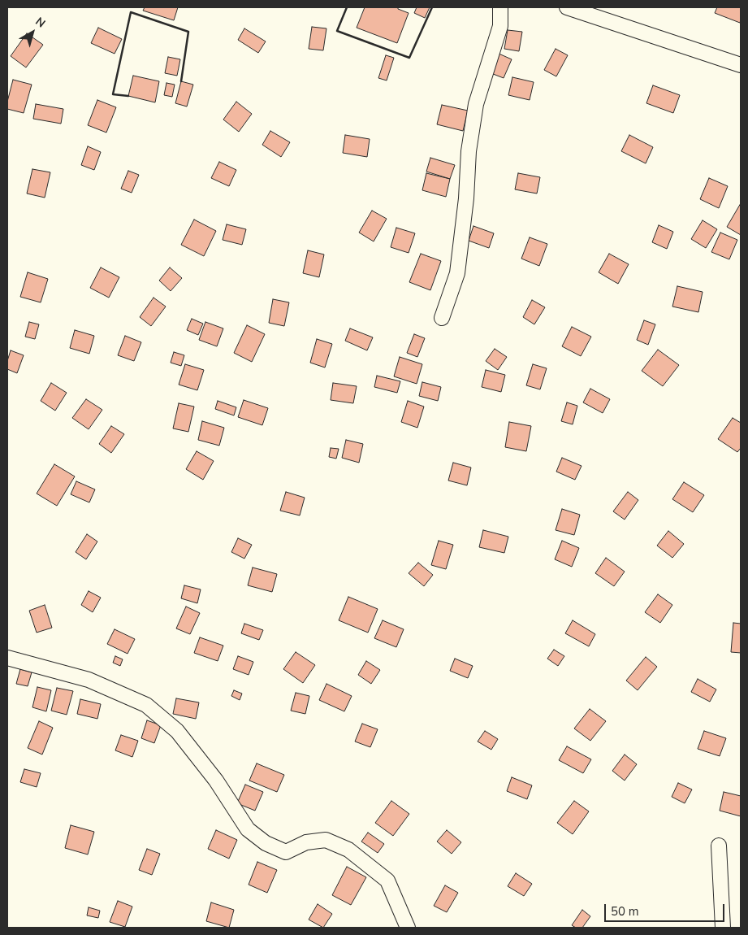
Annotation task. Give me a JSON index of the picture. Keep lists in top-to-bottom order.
{
  "scale_bar": "50 m",
  "north": "top right"
}
